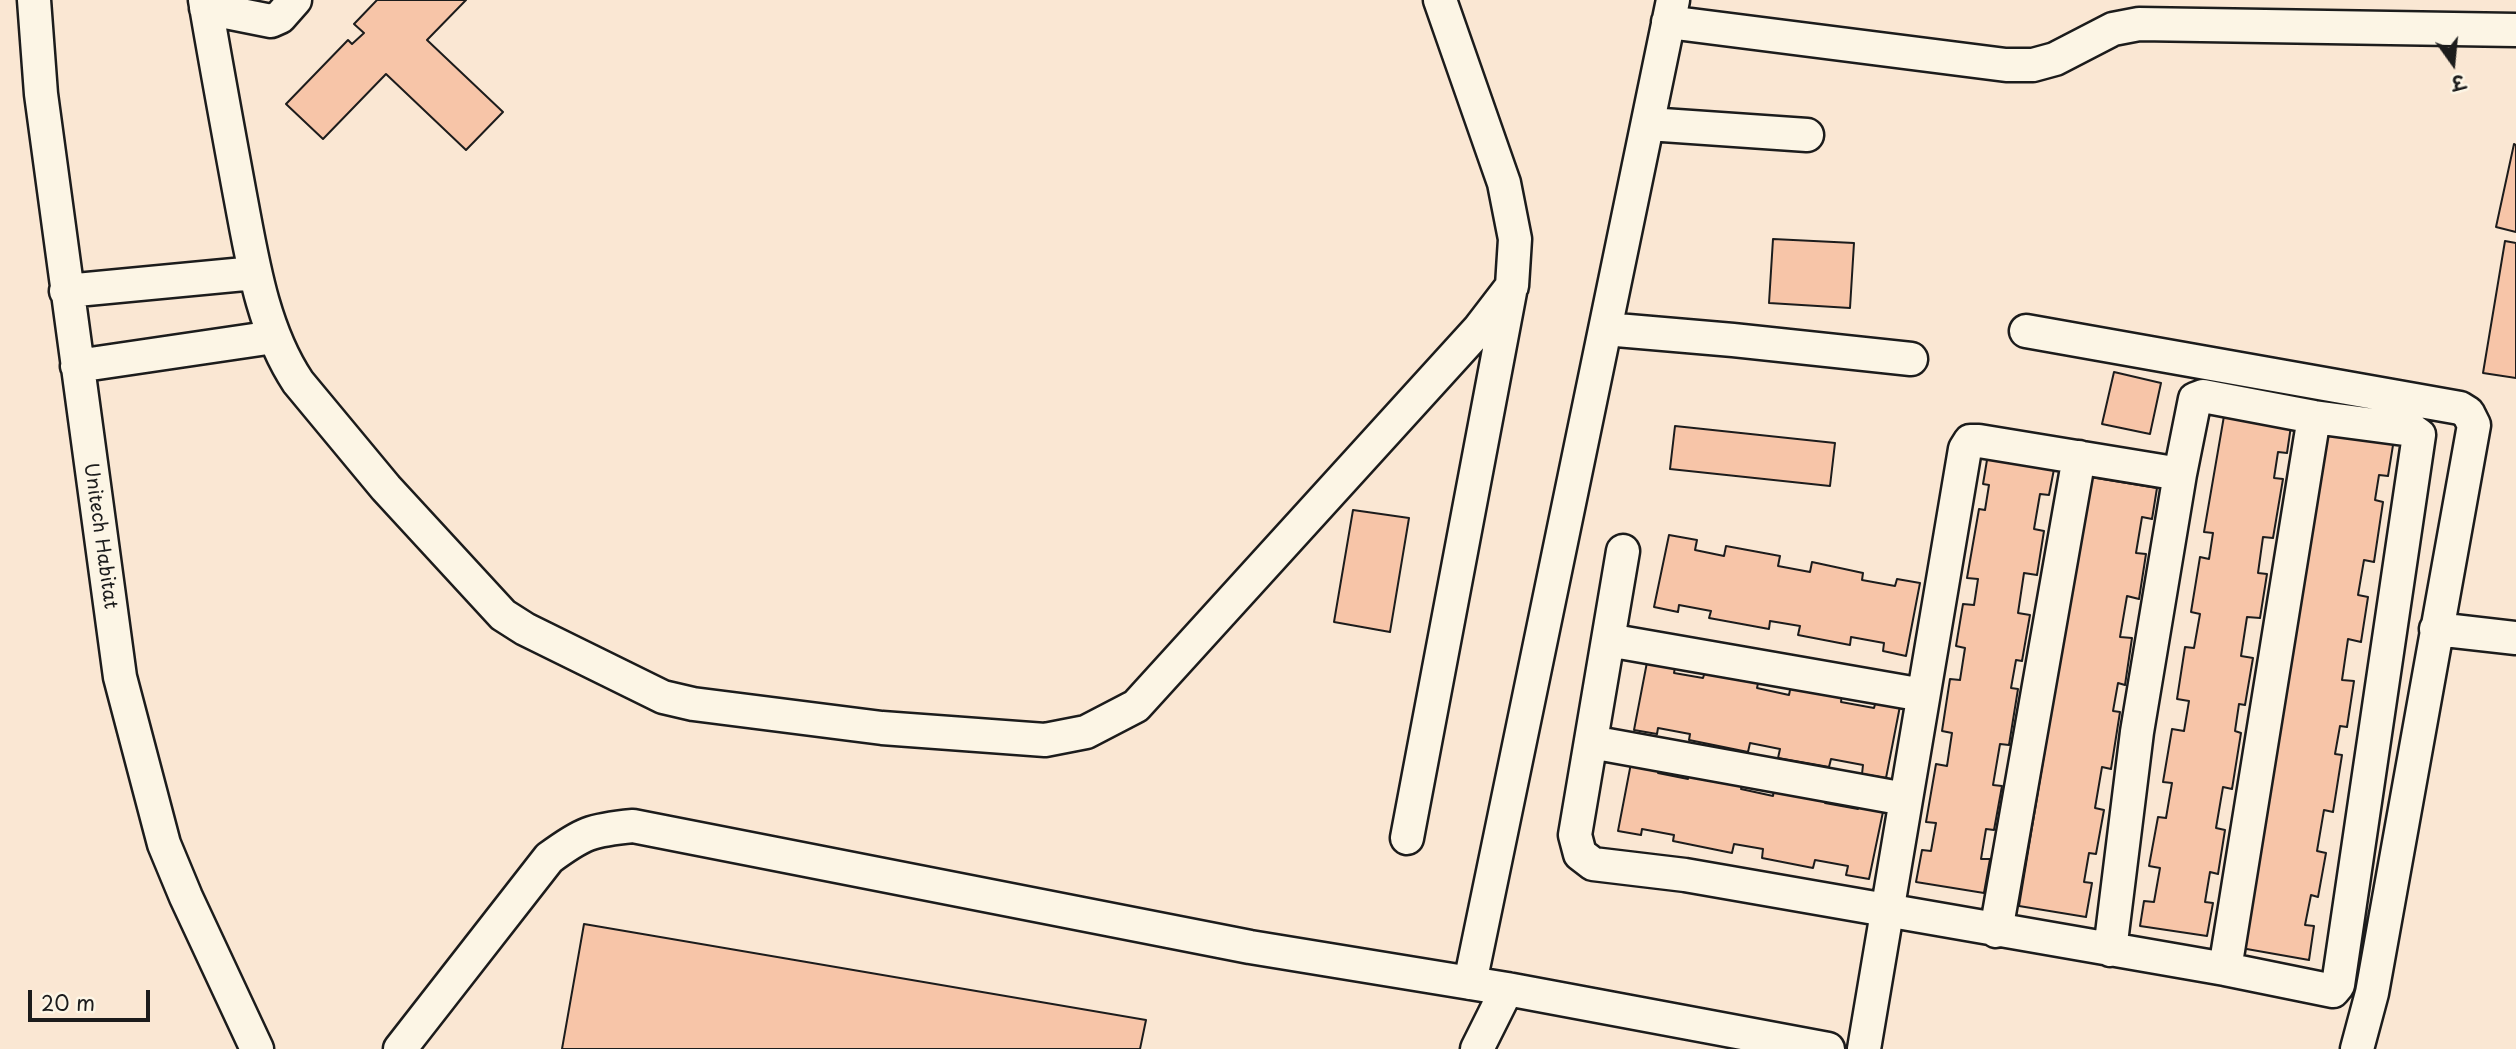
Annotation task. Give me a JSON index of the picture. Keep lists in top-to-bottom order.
{
  "streets": {
    "street": ["Unitech Habitat"]
  },
  "scale_bar": "20 m",
  "north": "bottom"
}
